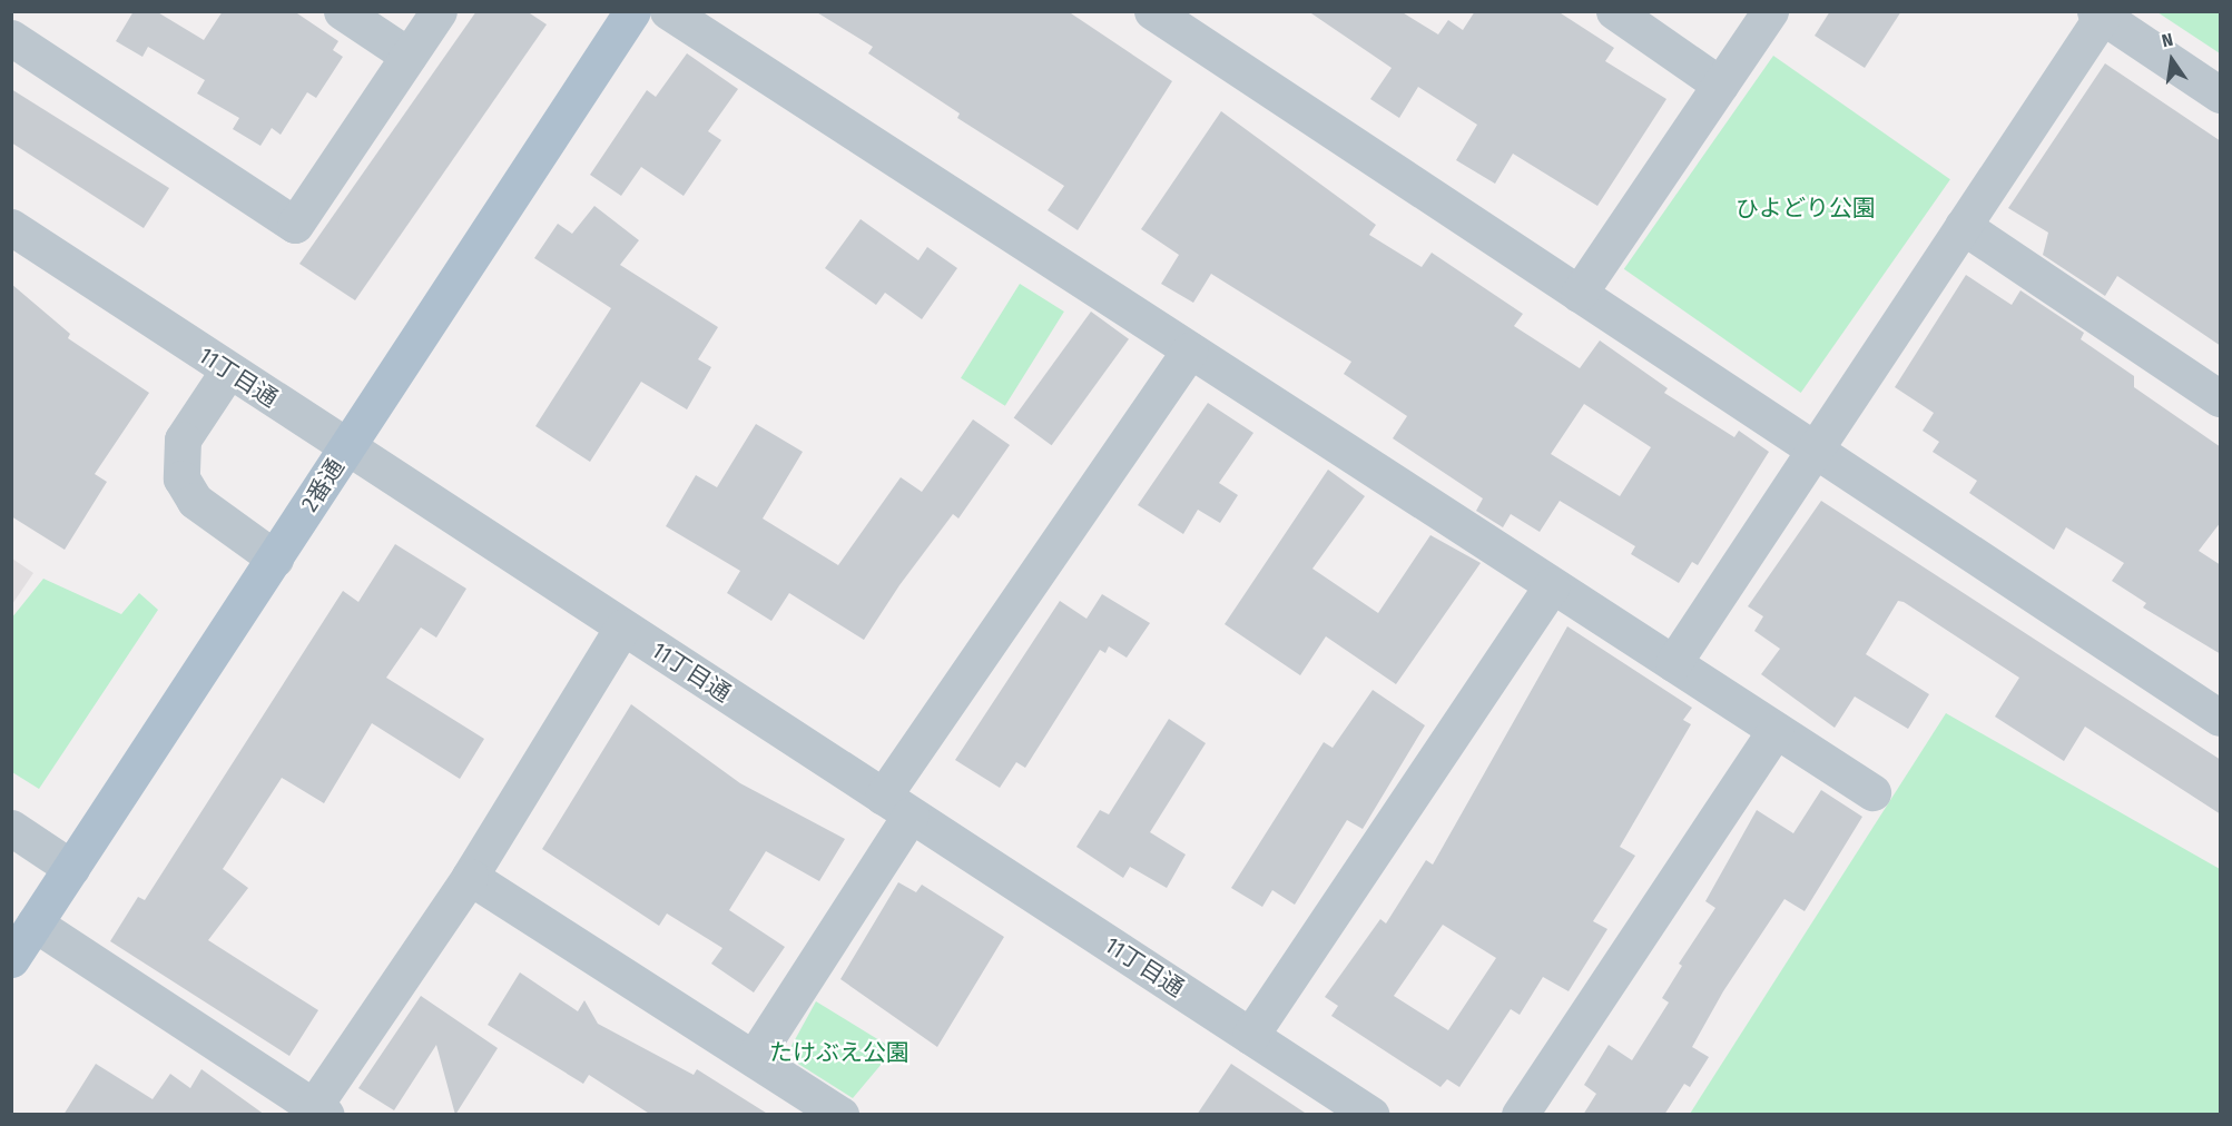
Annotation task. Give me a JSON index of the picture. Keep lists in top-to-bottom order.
{
  "streets": {
    "main road": ["2番通"],
    "street": ["11丁目通"]
  },
  "crossings": [
    ["11丁目通", "2番通"]
  ],
  "parks": ["ひよどり公園", "たけぶえ公園"],
  "north": "top"
}
